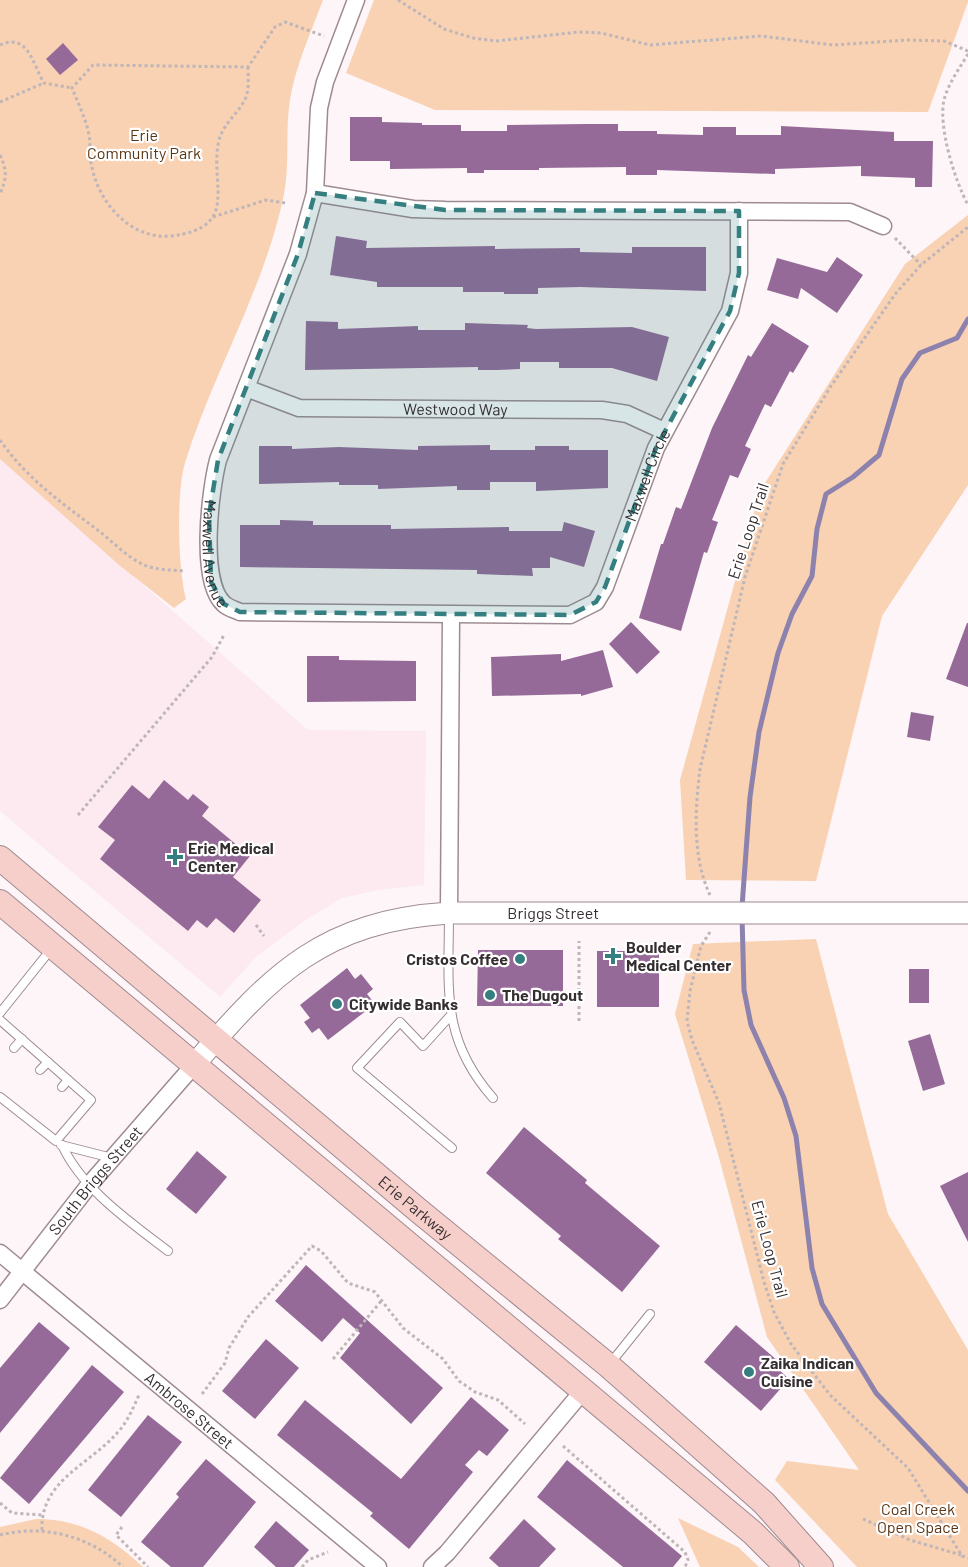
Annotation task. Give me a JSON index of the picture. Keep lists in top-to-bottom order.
{
  "streets": {
    "main road": ["Erie Parkway"],
    "street": [
      "Westwood Way",
      "Maxwell Circle",
      "Maxwell Avenue",
      "Briggs Street",
      "South Briggs Street",
      "Ambrose Street"
    ],
    "path": ["Erie Loop Trail"]
  },
  "crossings": [
    ["Westwood Way", "Maxwell Circle"],
    ["Westwood Way", "Maxwell Avenue"],
    ["Maxwell Circle", "Maxwell Avenue"],
    ["Erie Loop Trail", "Briggs Street"],
    ["Briggs Street", "South Briggs Street"],
    ["Briggs Street", "Erie Parkway"],
    ["South Briggs Street", "Erie Parkway"],
    ["South Briggs Street", "Ambrose Street"]
  ],
  "parks": ["Erie Community Park", "Coal Creek Open Space"],
  "places": {
    "health": ["Erie Medical Center", "Boulder Medical Center"],
    "other": [
      "Cristos Coffee",
      "The Dugout",
      "Citywide Banks",
      "Zaika Indican Cuisine"
    ]
  }
}
